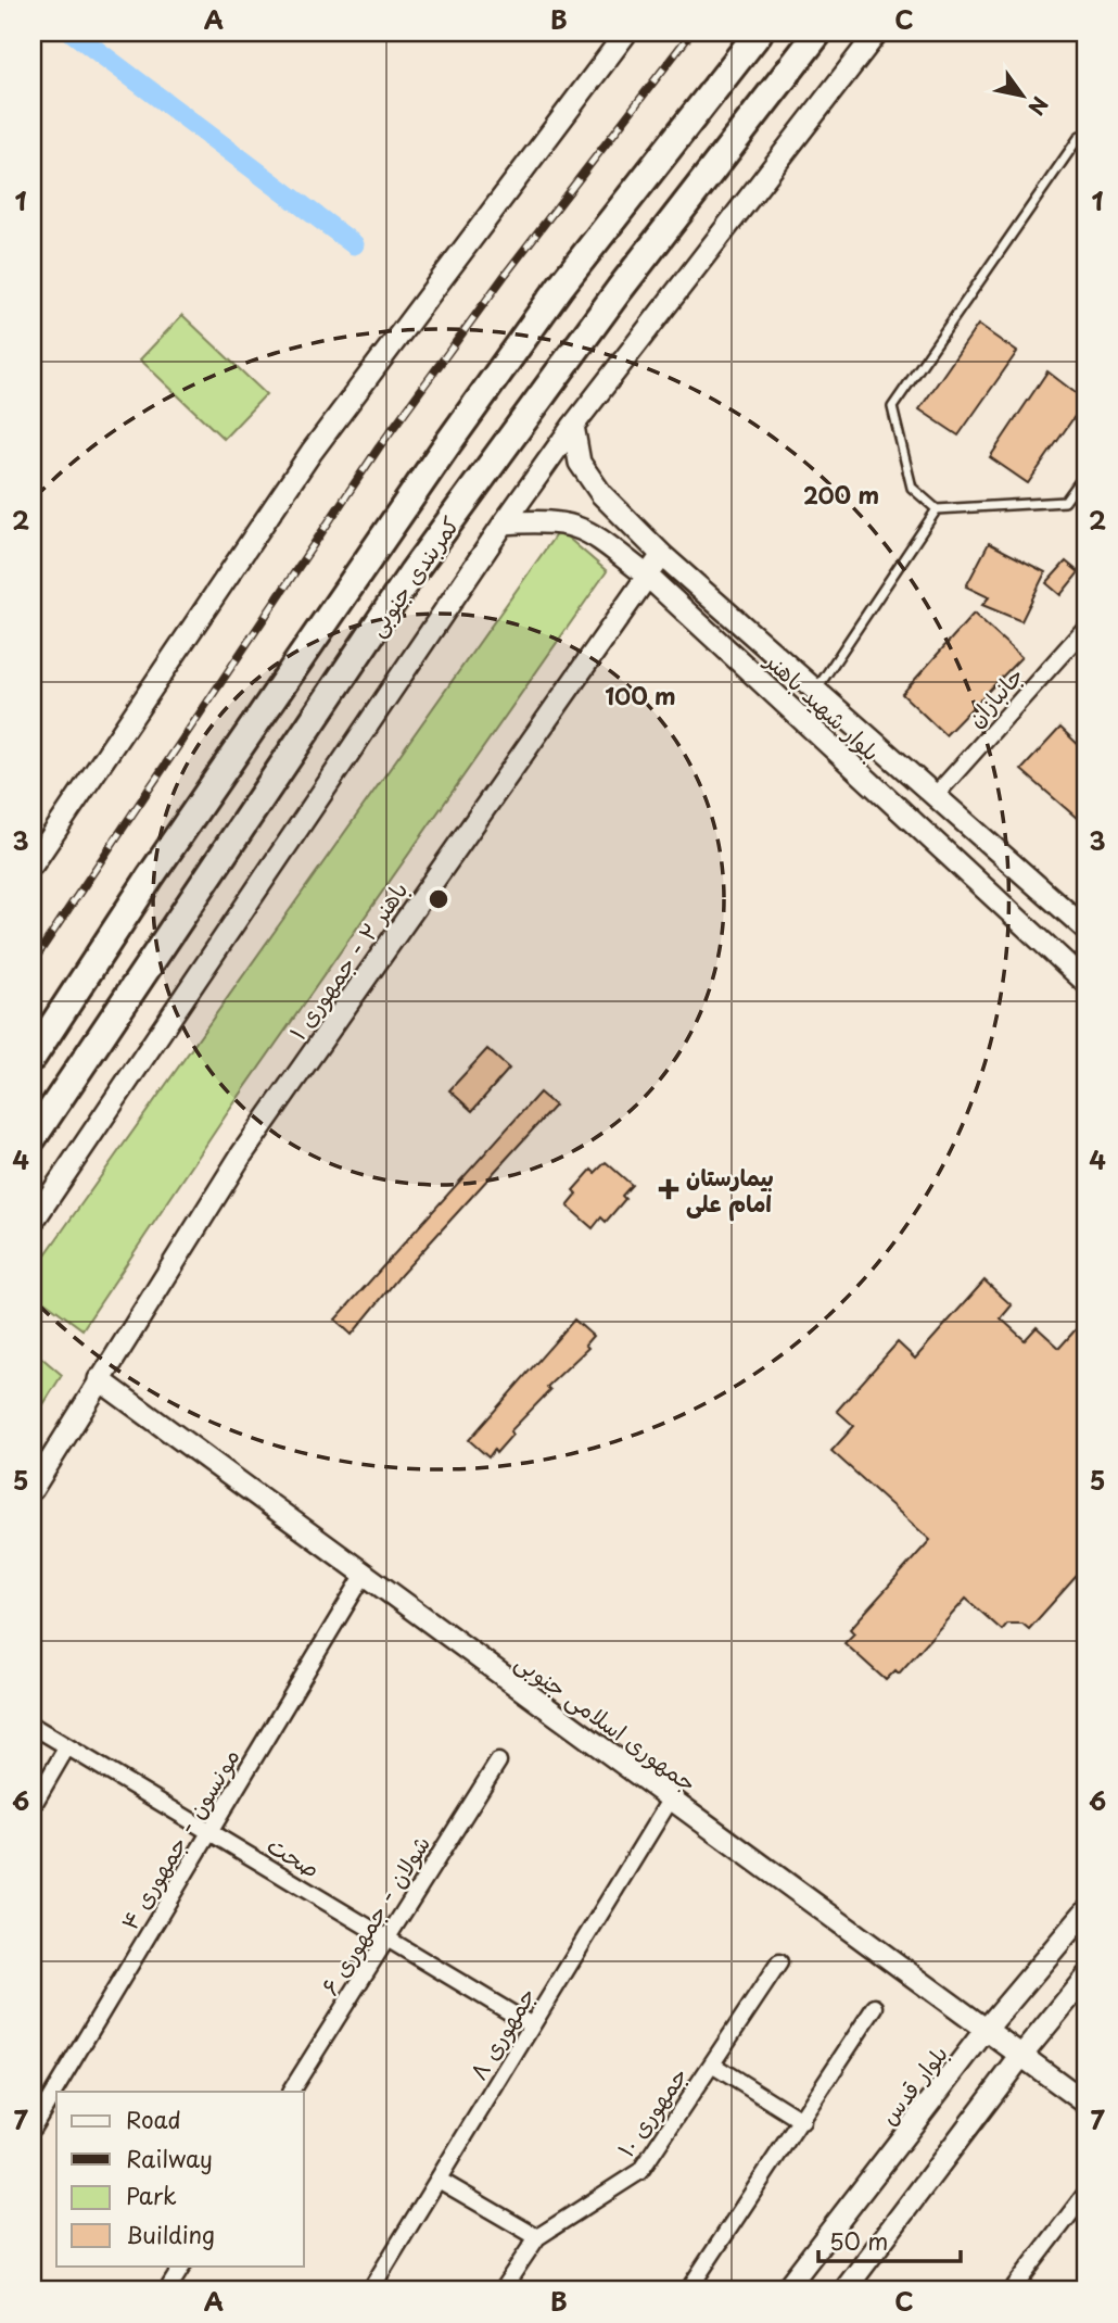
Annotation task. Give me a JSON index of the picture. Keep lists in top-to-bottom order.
{
  "streets": {
    "highway": ["کمربندی جنوبی"],
    "main road": [
      "بلوار شهید باهنر",
      "باهنر ۲ - جمهوری ۱",
      "جمهوری اسلامی جنوبی",
      "بلوار قدس"
    ],
    "street": [
      "جانبازان",
      "مونسون - جمهوری ۴",
      "صحت",
      "شولان - جمهوری ۶",
      "جمهوری ۸",
      "جمهوری ۱۰"
    ]
  },
  "crossings": [
    ["جانبازان", "بلوار شهید باهنر"],
    ["بلوار شهید باهنر", "باهنر ۲ - جمهوری ۱"],
    ["باهنر ۲ - جمهوری ۱", "جمهوری اسلامی جنوبی"],
    ["جمهوری اسلامی جنوبی", "مونسون - جمهوری ۴"],
    ["جمهوری اسلامی جنوبی", "جمهوری ۸"],
    ["جمهوری اسلامی جنوبی", "بلوار قدس"],
    ["مونسون - جمهوری ۴", "صحت"],
    ["صحت", "شولان - جمهوری ۶"],
    ["صحت", "جمهوری ۸"]
  ],
  "places": {
    "health": ["بیمارستان امام علی"]
  },
  "legend": [
    "Road",
    "Railway",
    "Park",
    "Building"
  ],
  "scale_bar": "50 m",
  "north": "bottom right",
  "grid": {
    "columns": ["A", "B", "C"],
    "rows": [
      "1",
      "2",
      "3",
      "4",
      "5",
      "6",
      "7"
    ]
  },
  "rings": ["200 m", "100 m"]
}
